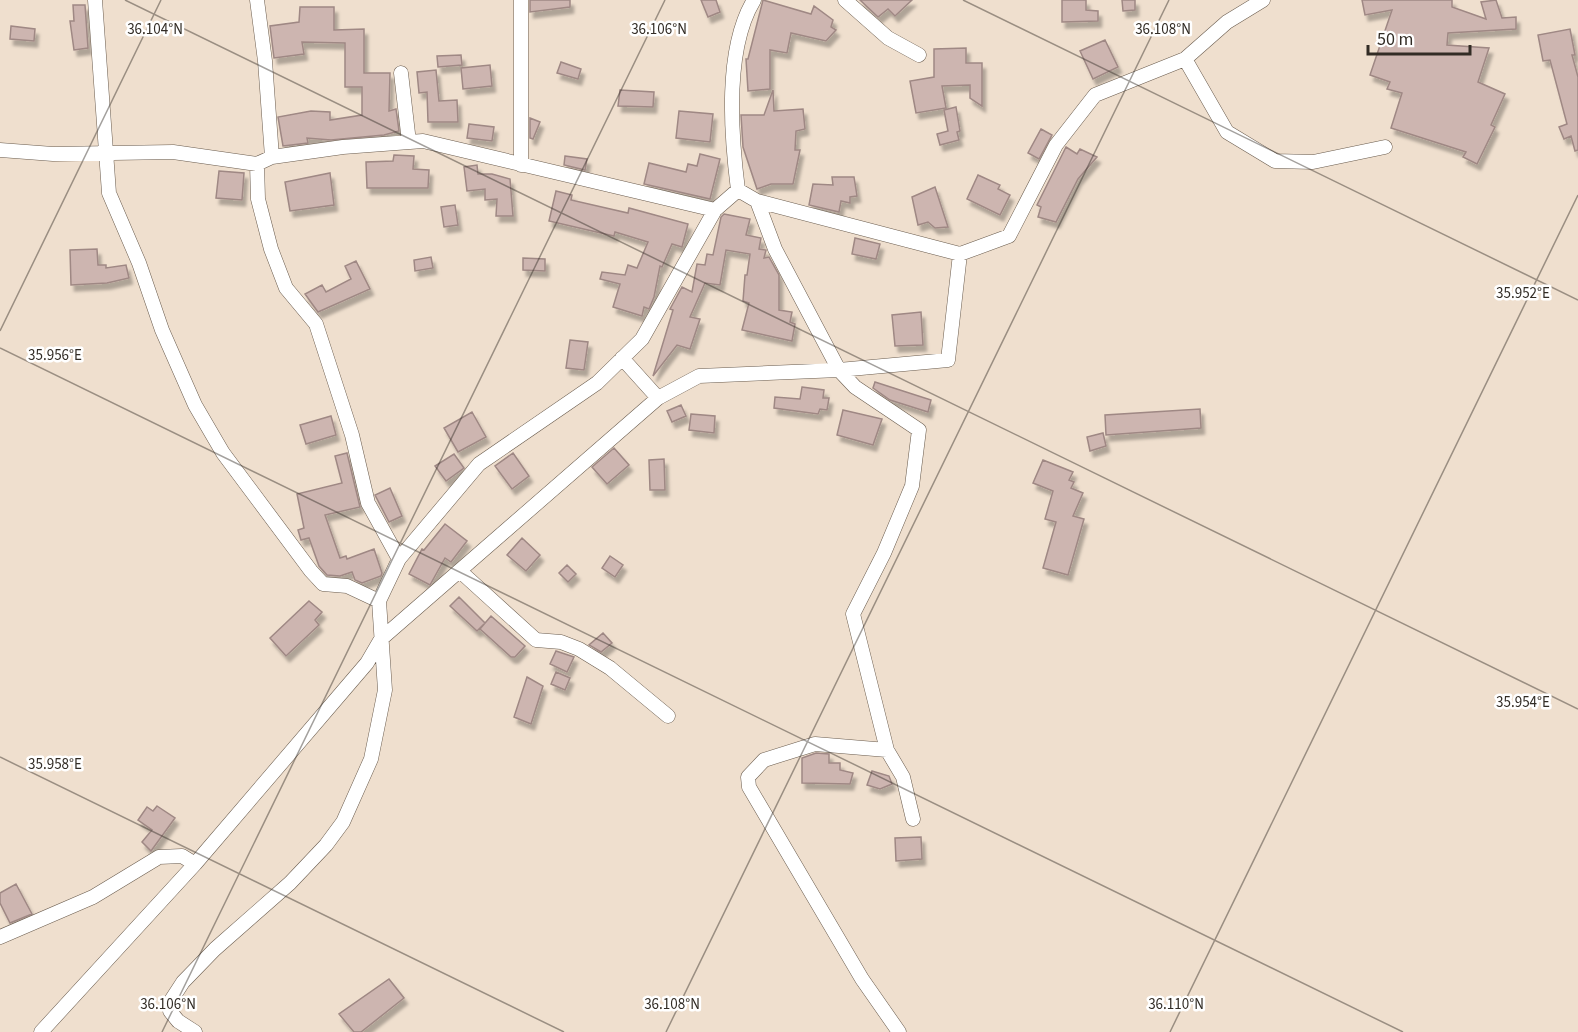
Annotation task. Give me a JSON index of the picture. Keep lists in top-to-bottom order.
{
  "scale_bar": "50 m",
  "coordinates": [
    "36.104°N",
    "36.106°N",
    "36.108°N",
    "35.952°E",
    "35.956°E",
    "35.954°E",
    "35.958°E",
    "36.110°N"
  ]
}
